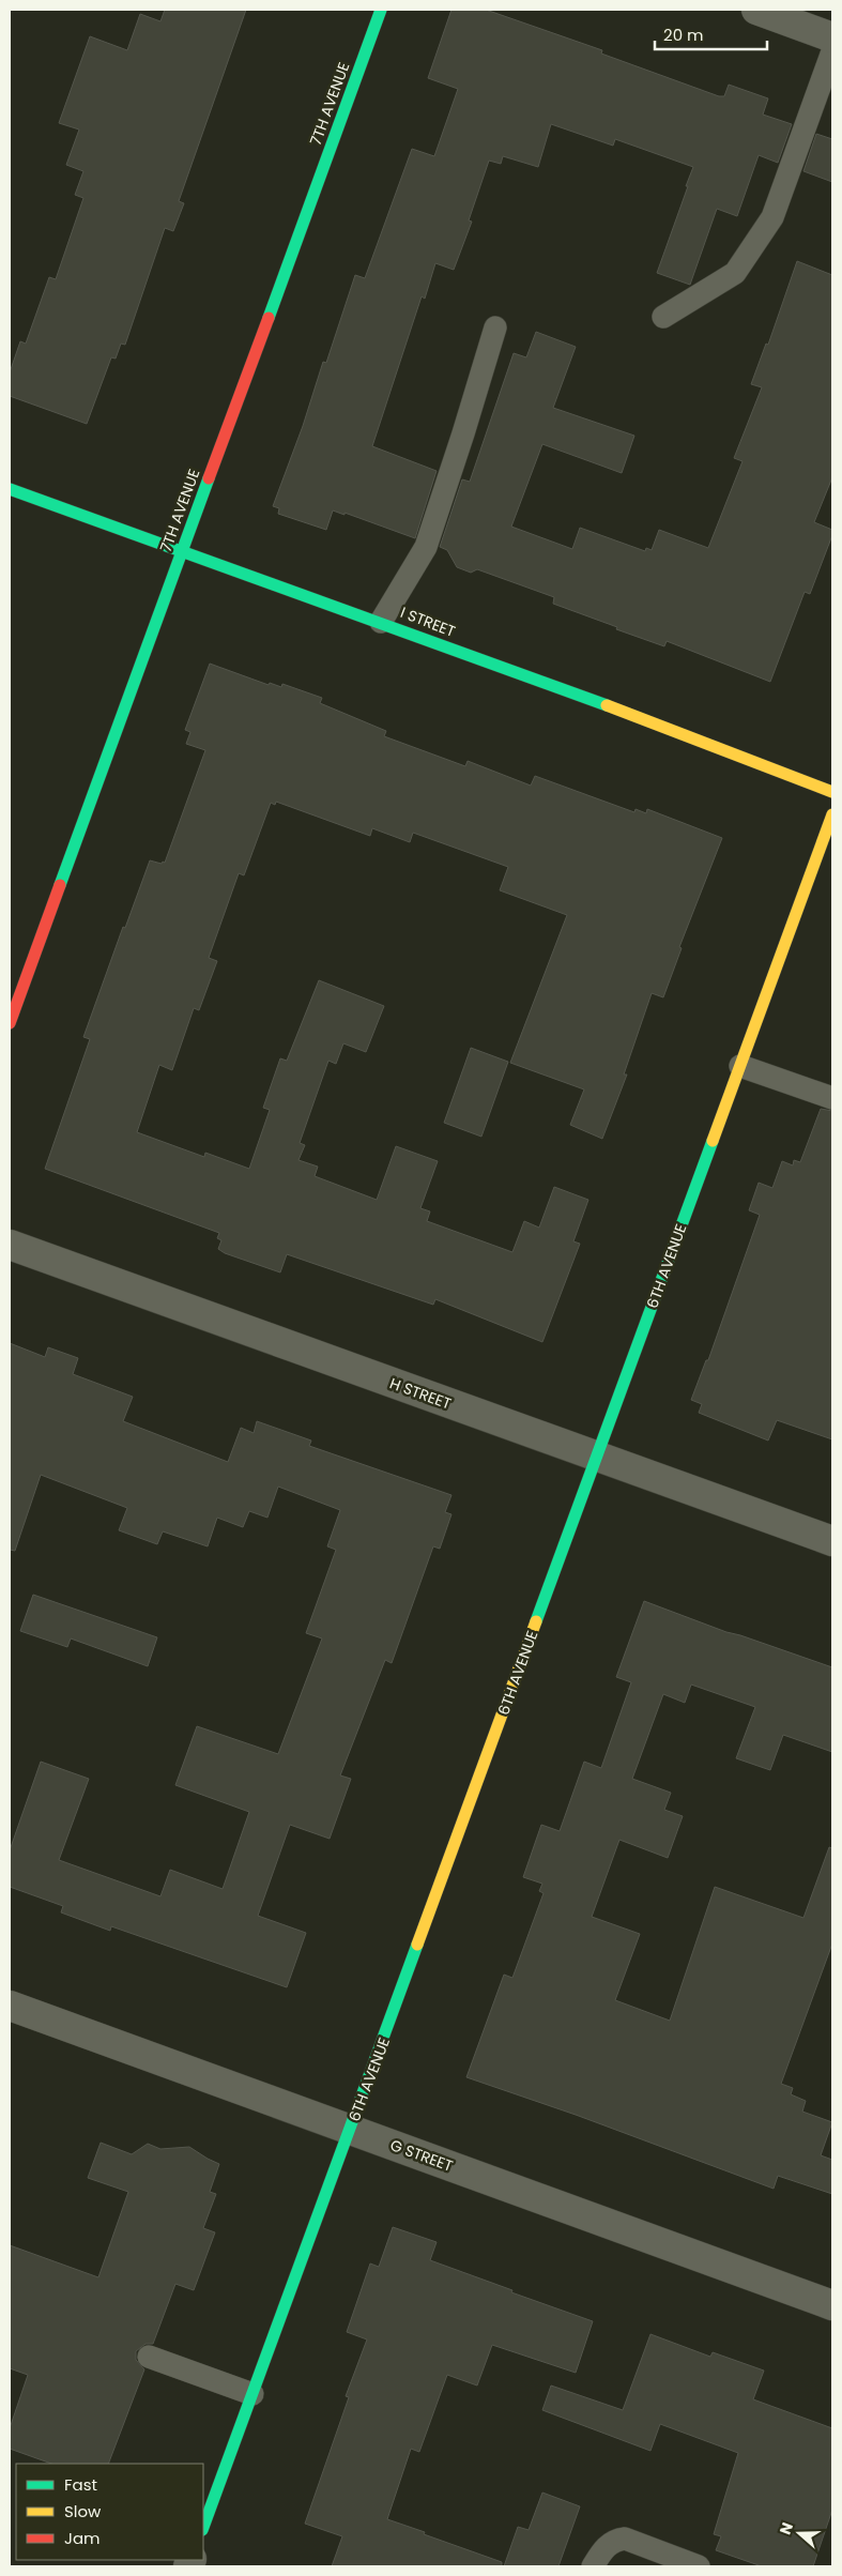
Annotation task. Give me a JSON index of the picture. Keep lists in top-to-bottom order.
{
  "streets": {
    "street": [
      "7TH AVENUE",
      "I STREET",
      "6TH AVENUE",
      "H STREET",
      "G STREET"
    ]
  },
  "crossings": [
    ["7TH AVENUE", "I STREET"],
    ["6TH AVENUE", "H STREET"],
    ["6TH AVENUE", "G STREET"]
  ],
  "legend": ["Fast", "Slow", "Jam"],
  "scale_bar": "20 m",
  "north": "left"
}
